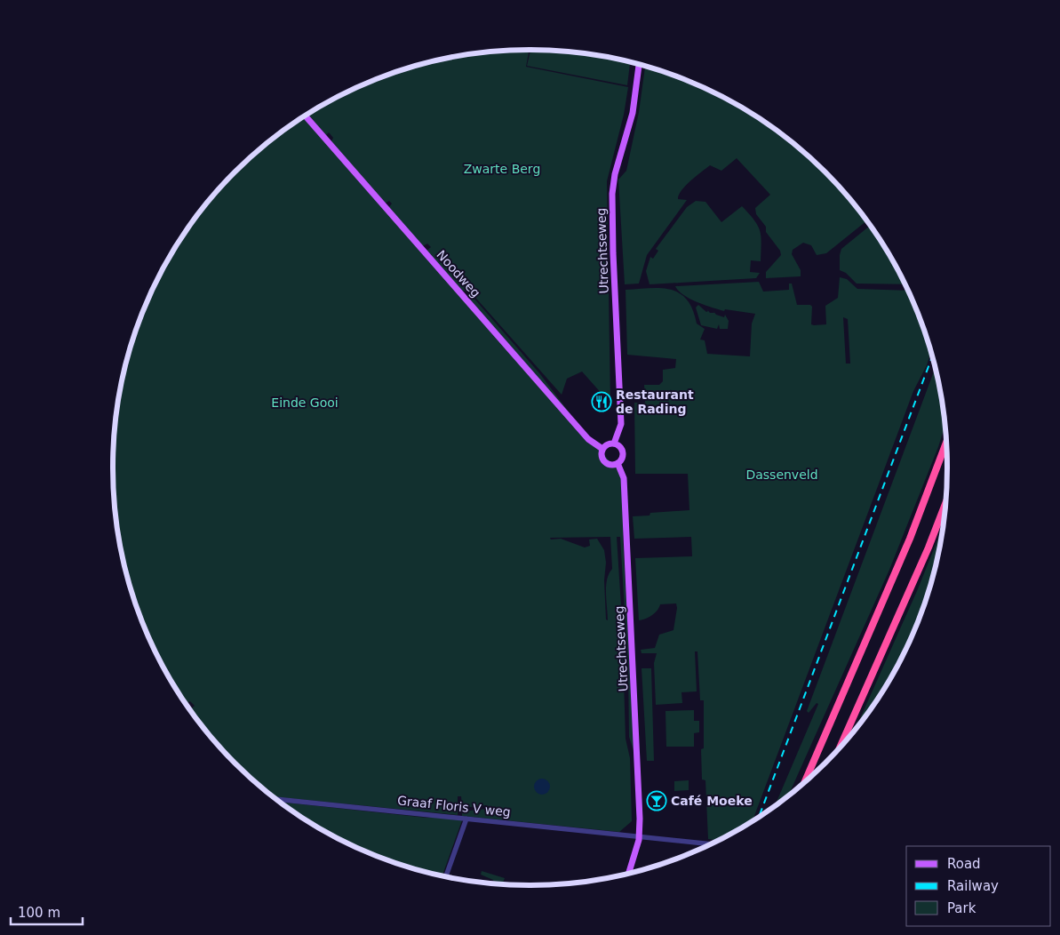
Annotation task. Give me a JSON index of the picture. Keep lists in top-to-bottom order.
{
  "streets": {
    "main road": ["Utrechtseweg", "Noodweg"],
    "street": ["Graaf Floris V weg"]
  },
  "crossings": [
    ["Utrechtseweg", "Noodweg"],
    ["Utrechtseweg", "Graaf Floris V weg"]
  ],
  "parks": ["Zwarte Berg", "Einde Gooi", "Dassenveld"],
  "places": {
    "restaurant": ["Restaurant de Rading"],
    "bar": ["Café Moeke"]
  },
  "legend": ["Road", "Railway", "Park"],
  "scale_bar": "100 m"
}
